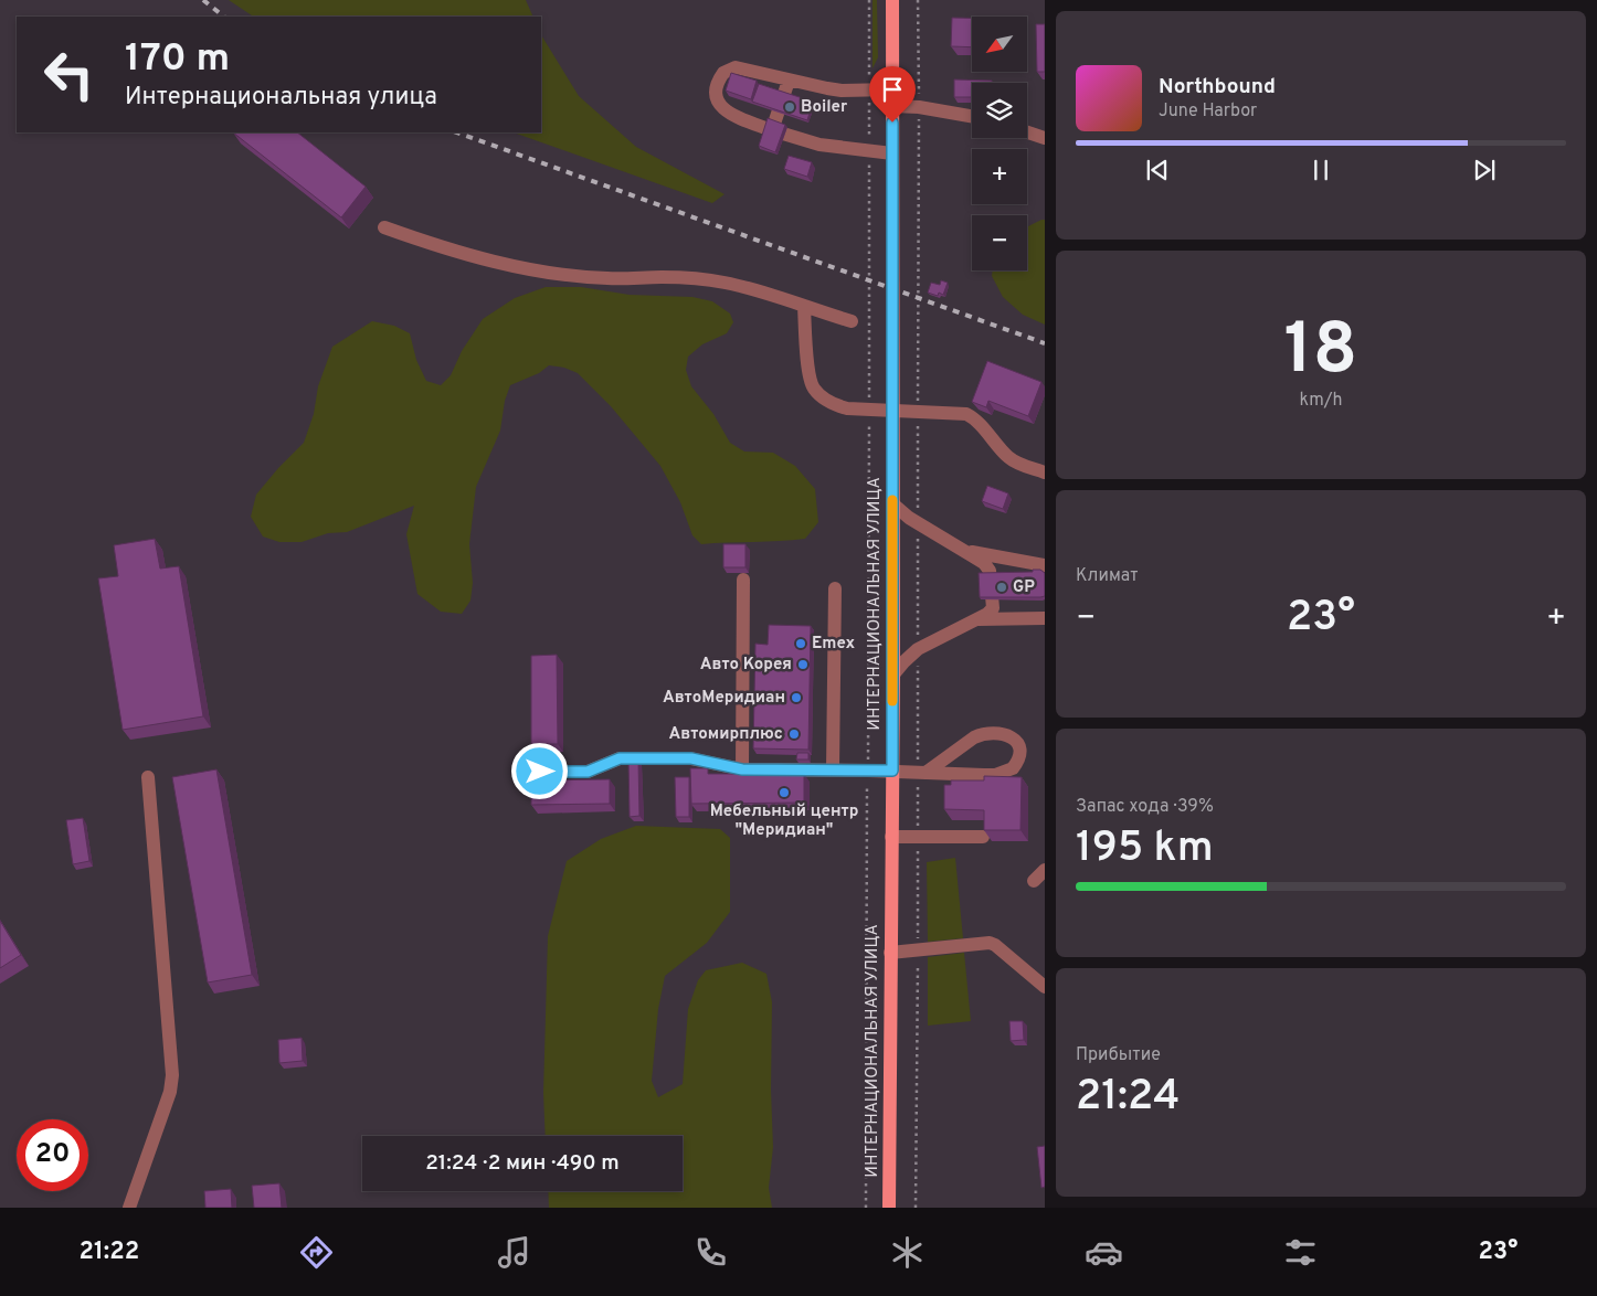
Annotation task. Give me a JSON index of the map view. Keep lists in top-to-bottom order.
{
  "streets": {
    "main road": ["ИНТЕРНАЦИОНАЛЬНАЯ УЛИЦА"]
  },
  "places": [
    "Boiler",
    "GP",
    "Emex",
    "Авто Корея",
    "АвтоМеридиан",
    "Автомирплюс",
    "Мебельный центр \"Меридиан\""
  ],
  "north": "bottom left",
  "page": {
    "map_buttons": ["+", "−"],
    "turn": ["170 m", "Интернациональная улица"],
    "song": ["Northbound", "June Harbor"],
    "tile": [
      ["18", "km/h"],
      "Климат",
      ["Запас хода · 39%", "195 km"],
      ["Прибытие", "21:24"]
    ],
    "heat": ["−", "23°", "+"],
    "limit": "20",
    "trip": "21:24 · 2 мин · 490 m",
    "tabs": ["21:22", "23°"]
  }
}
